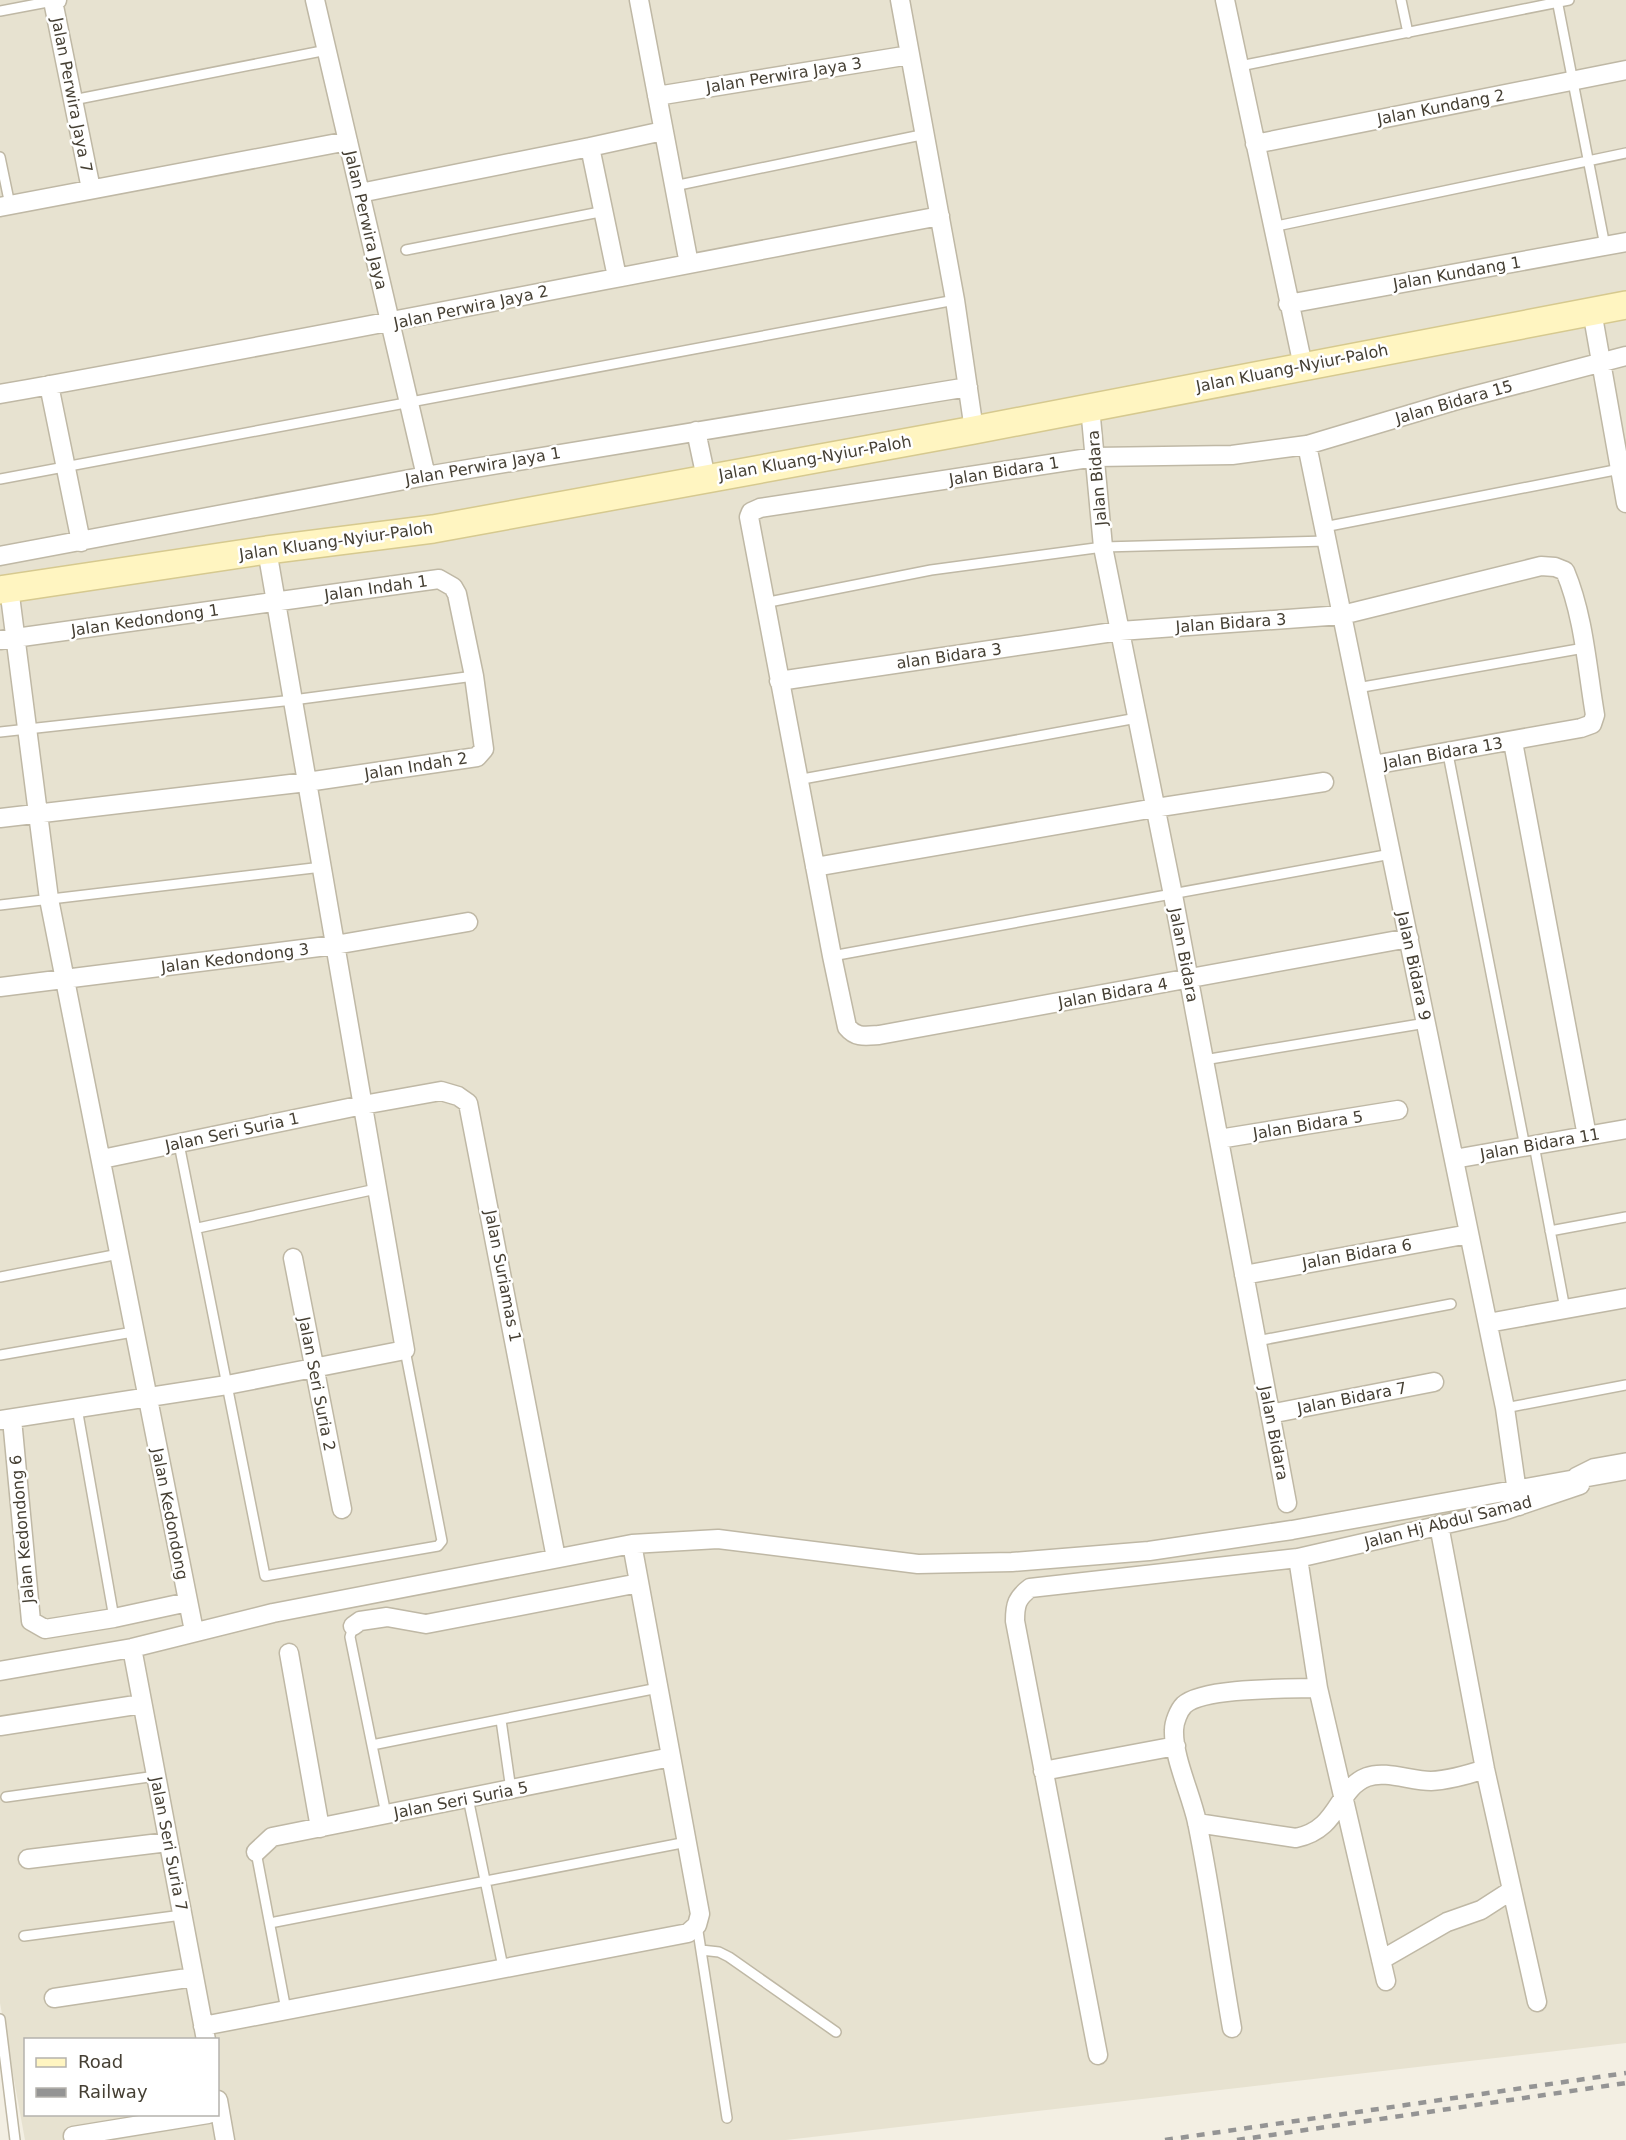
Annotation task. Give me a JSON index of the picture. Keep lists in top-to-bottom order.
{
  "streets": {
    "street": [
      "Jalan Perwira Jaya 3",
      "Jalan Perwira Jaya 7",
      "Jalan Kundang 2",
      "Jalan Perwira Jaya",
      "Jalan Kundang 1",
      "Jalan Perwira Jaya 2",
      "Jalan Kluang-Nyiur-Paloh",
      "Jalan Bidara 15",
      "Jalan Perwira Jaya 1",
      "Jalan Bidara 1",
      "Jalan Bidara",
      "Jalan Indah 1",
      "Jalan Kedondong 1",
      "Jalan Bidara 3",
      "alan Bidara 3",
      "Jalan Bidara 13",
      "Jalan Indah 2",
      "Jalan Kedondong 3",
      "Jalan Bidara 9",
      "Jalan Bidara 4",
      "Jalan Bidara 5",
      "Jalan Seri Suria 1",
      "Jalan Bidara 11",
      "Jalan Bidara 6",
      "Jalan Suriamas 1",
      "Jalan Seri Suria 2",
      "Jalan Bidara 7",
      "Jalan Kedondong",
      "Jalan Hj Abdul Samad",
      "Jalan Kedondong 6",
      "Jalan Seri Suria 5",
      "Jalan Seri Suria 7"
    ]
  },
  "crossings": [
    ["Jalan Perwira Jaya", "Jalan Perwira Jaya 2"],
    ["Jalan Perwira Jaya", "Jalan Perwira Jaya 1"],
    ["Jalan Kluang-Nyiur-Paloh", "Jalan Bidara"],
    ["Jalan Kluang-Nyiur-Paloh", "Jalan Kedondong"],
    ["Jalan Bidara 15", "Jalan Bidara 1"],
    ["Jalan Bidara 15", "Jalan Bidara 9"],
    ["Jalan Bidara 1", "Jalan Bidara"],
    ["Jalan Bidara 1", "Jalan Bidara 9"],
    ["Jalan Bidara", "Jalan Bidara 3"],
    ["Jalan Bidara", "alan Bidara 3"],
    ["Jalan Bidara", "Jalan Bidara 4"],
    ["Jalan Bidara", "Jalan Bidara 5"],
    ["Jalan Bidara", "Jalan Bidara 6"],
    ["Jalan Bidara", "Jalan Bidara 7"],
    ["Jalan Indah 1", "Jalan Kedondong 1"],
    ["Jalan Indah 1", "Jalan Indah 2"],
    ["Jalan Kedondong 1", "Jalan Kedondong"],
    ["Jalan Bidara 3", "alan Bidara 3"],
    ["Jalan Bidara 3", "Jalan Bidara 13"],
    ["Jalan Bidara 3", "Jalan Bidara 9"],
    ["Jalan Bidara 13", "Jalan Bidara 9"],
    ["Jalan Kedondong 3", "Jalan Kedondong"],
    ["Jalan Bidara 9", "Jalan Bidara 4"],
    ["Jalan Bidara 9", "Jalan Bidara 11"],
    ["Jalan Bidara 9", "Jalan Bidara 6"],
    ["Jalan Bidara 9", "Jalan Hj Abdul Samad"],
    ["Jalan Seri Suria 1", "Jalan Suriamas 1"],
    ["Jalan Seri Suria 1", "Jalan Kedondong"],
    ["Jalan Kedondong", "Jalan Kedondong 6"]
  ],
  "legend": ["Road", "Railway"]
}
